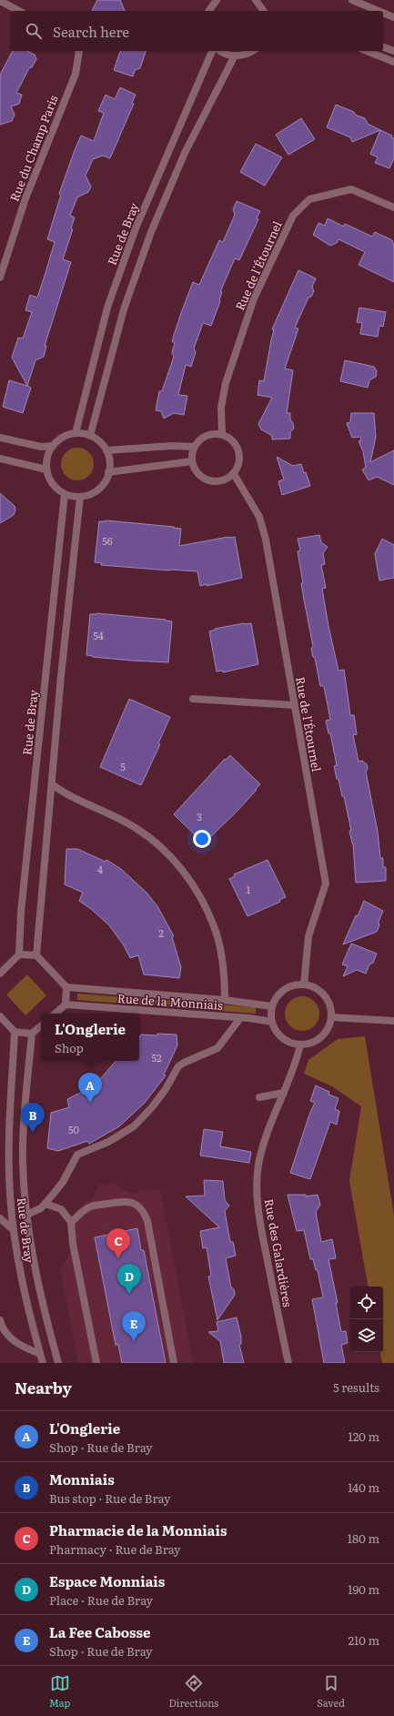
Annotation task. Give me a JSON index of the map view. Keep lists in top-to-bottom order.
{
  "streets": {
    "street": [
      "Rue du Champ Paris",
      "Rue de Bray",
      "Rue de l'Étournel",
      "Rue de la Monniais",
      "Rue des Galardières"
    ]
  },
  "crossings": [
    ["Rue de Bray", "Rue de la Monniais"],
    ["Rue de l'Étournel", "Rue de la Monniais"],
    ["Rue de l'Étournel", "Rue des Galardières"],
    ["Rue de la Monniais", "Rue des Galardières"]
  ],
  "house_numbers": [
    "56",
    "54",
    "5",
    "3",
    "4",
    "1",
    "2",
    "52",
    "50"
  ],
  "page": {
    "search": "Search here",
    "popup": ["L'Onglerie", "Shop"],
    "pins": [
      "A",
      "B",
      "C",
      "D",
      "E"
    ],
    "heading": ["Nearby", "5 results"],
    "list": [
      {
        "mark": "A",
        "name": "L'Onglerie",
        "note": "Shop · Rue de Bray",
        "value": "120 m"
      },
      {
        "mark": "B",
        "name": "Monniais",
        "note": "Bus stop · Rue de Bray",
        "value": "140 m"
      },
      {
        "mark": "C",
        "name": "Pharmacie de la Monniais",
        "note": "Pharmacy · Rue de Bray",
        "value": "180 m"
      },
      {
        "mark": "D",
        "name": "Espace Monniais",
        "note": "Place · Rue de Bray",
        "value": "190 m"
      },
      {
        "mark": "E",
        "name": "La Fee Cabosse",
        "note": "Shop · Rue de Bray",
        "value": "210 m"
      }
    ],
    "nav": ["Map", "Directions", "Saved"]
  }
}
